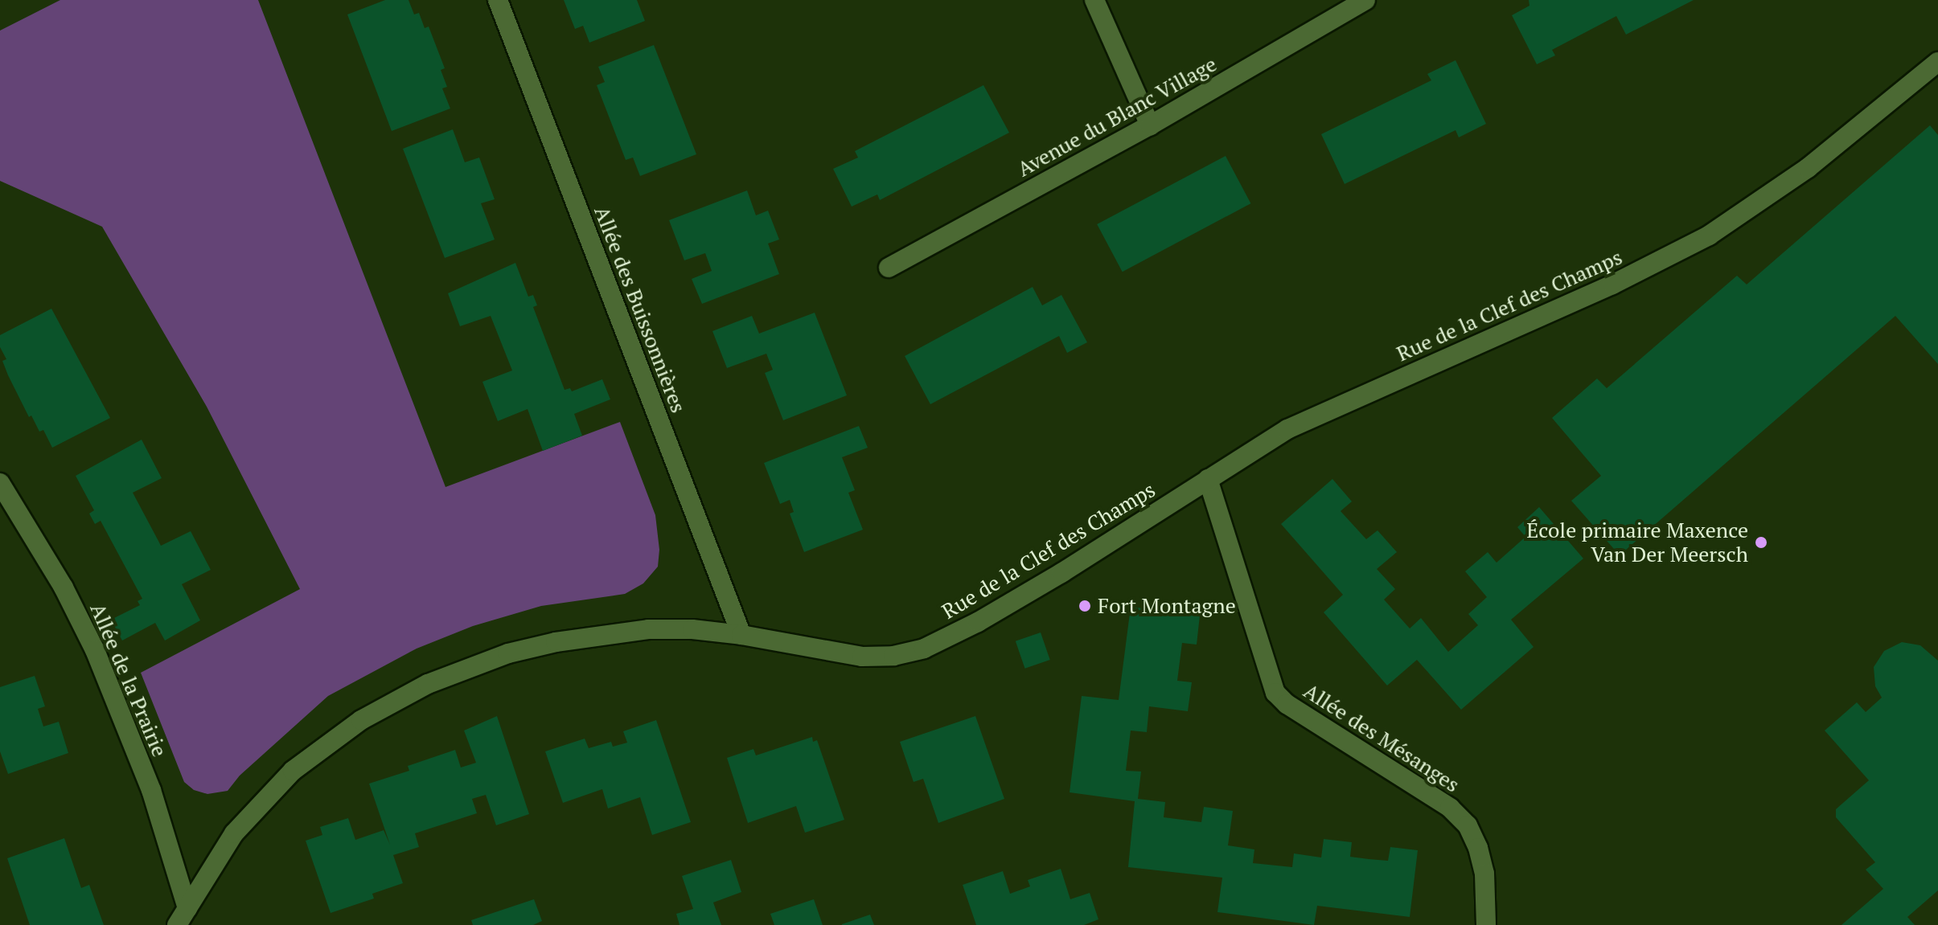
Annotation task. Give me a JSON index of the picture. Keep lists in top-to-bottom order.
{
  "streets": {
    "street": [
      "Avenue du Blanc Village",
      "Rue de la Clef des Champs",
      "Allée des Buissonnières",
      "Allée de la Prairie",
      "Allée des Mésanges"
    ]
  },
  "crossings": [
    ["Rue de la Clef des Champs", "Allée des Buissonnières"],
    ["Rue de la Clef des Champs", "Allée de la Prairie"],
    ["Rue de la Clef des Champs", "Allée des Mésanges"]
  ],
  "places": ["École primaire Maxence Van Der Meersch", "Fort Montagne"]
}
